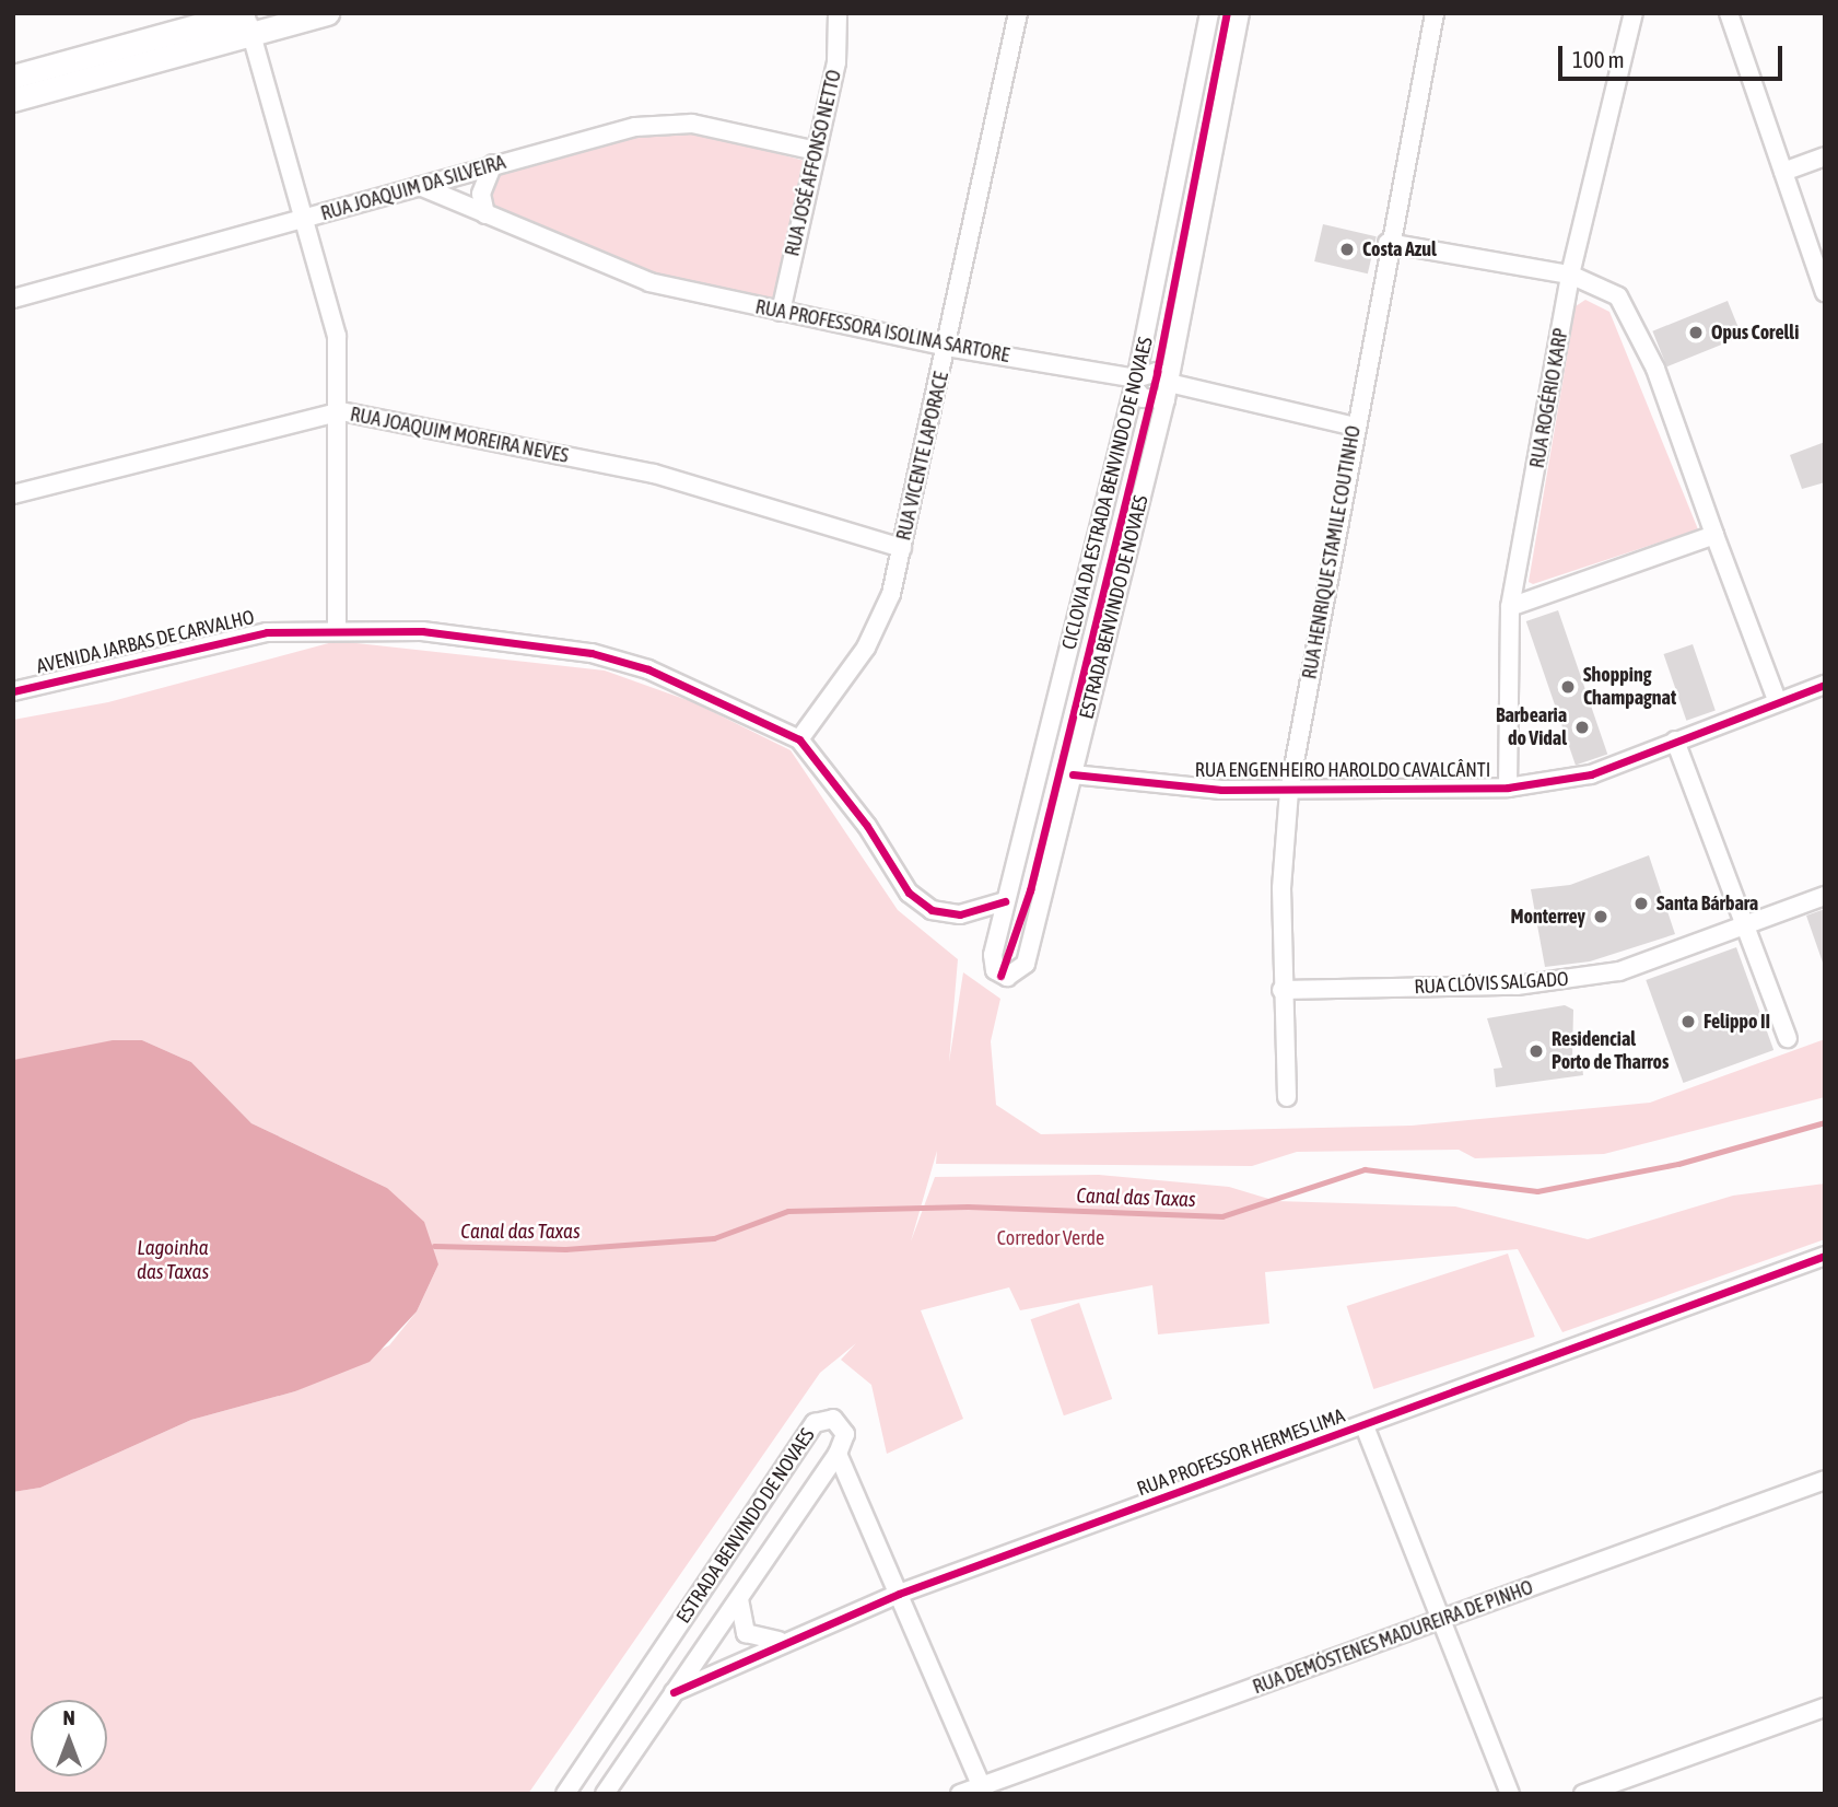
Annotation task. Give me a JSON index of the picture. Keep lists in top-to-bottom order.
{
  "streets": {
    "street": [
      "RUA JOSÉ AFFONSO NETTO",
      "RUA JOAQUIM DA SILVEIRA",
      "RUA PROFESSORA ISOLINA SARTORE",
      "RUA ROGÉRIO KARP",
      "RUA JOAQUIM MOREIRA NEVES",
      "RUA VICENTE LAPORACE",
      "RUA HENRIQUE STAMILE COUTINHO",
      "ESTRADA BENVINDO DE NOVAES",
      "AVENIDA JARBAS DE CARVALHO",
      "RUA ENGENHEIRO HAROLDO CAVALCÂNTI",
      "RUA CLÓVIS SALGADO",
      "RUA PROFESSOR HERMES LIMA",
      "RUA DEMÓSTENES MADUREIRA DE PINHO"
    ],
    "cycle path": ["CICLOVIA DA ESTRADA BENVINDO DE NOVAES"]
  },
  "crossings": [
    ["RUA JOSÉ AFFONSO NETTO", "RUA JOAQUIM DA SILVEIRA"],
    ["RUA JOSÉ AFFONSO NETTO", "RUA PROFESSORA ISOLINA SARTORE"],
    ["RUA JOAQUIM DA SILVEIRA", "RUA PROFESSORA ISOLINA SARTORE"],
    ["RUA PROFESSORA ISOLINA SARTORE", "RUA VICENTE LAPORACE"],
    ["RUA PROFESSORA ISOLINA SARTORE", "RUA HENRIQUE STAMILE COUTINHO"],
    ["RUA PROFESSORA ISOLINA SARTORE", "ESTRADA BENVINDO DE NOVAES"],
    ["RUA ROGÉRIO KARP", "RUA ENGENHEIRO HAROLDO CAVALCÂNTI"],
    ["RUA JOAQUIM MOREIRA NEVES", "RUA VICENTE LAPORACE"],
    ["RUA VICENTE LAPORACE", "AVENIDA JARBAS DE CARVALHO"],
    ["RUA HENRIQUE STAMILE COUTINHO", "RUA ENGENHEIRO HAROLDO CAVALCÂNTI"],
    ["RUA HENRIQUE STAMILE COUTINHO", "RUA CLÓVIS SALGADO"],
    ["ESTRADA BENVINDO DE NOVAES", "AVENIDA JARBAS DE CARVALHO"],
    ["ESTRADA BENVINDO DE NOVAES", "RUA ENGENHEIRO HAROLDO CAVALCÂNTI"],
    ["ESTRADA BENVINDO DE NOVAES", "RUA PROFESSOR HERMES LIMA"]
  ],
  "water": ["Canal das Taxas", "Lagoinha das Taxas"],
  "parks": ["Corredor Verde"],
  "places": [
    "Costa Azul",
    "Opus Corelli",
    "Shopping Champagnat",
    "Barbearia do Vidal",
    "Santa Bárbara",
    "Monterrey",
    "Felippo II",
    "Residencial Porto de Tharros"
  ],
  "scale_bar": "100 m",
  "north": "top"
}
